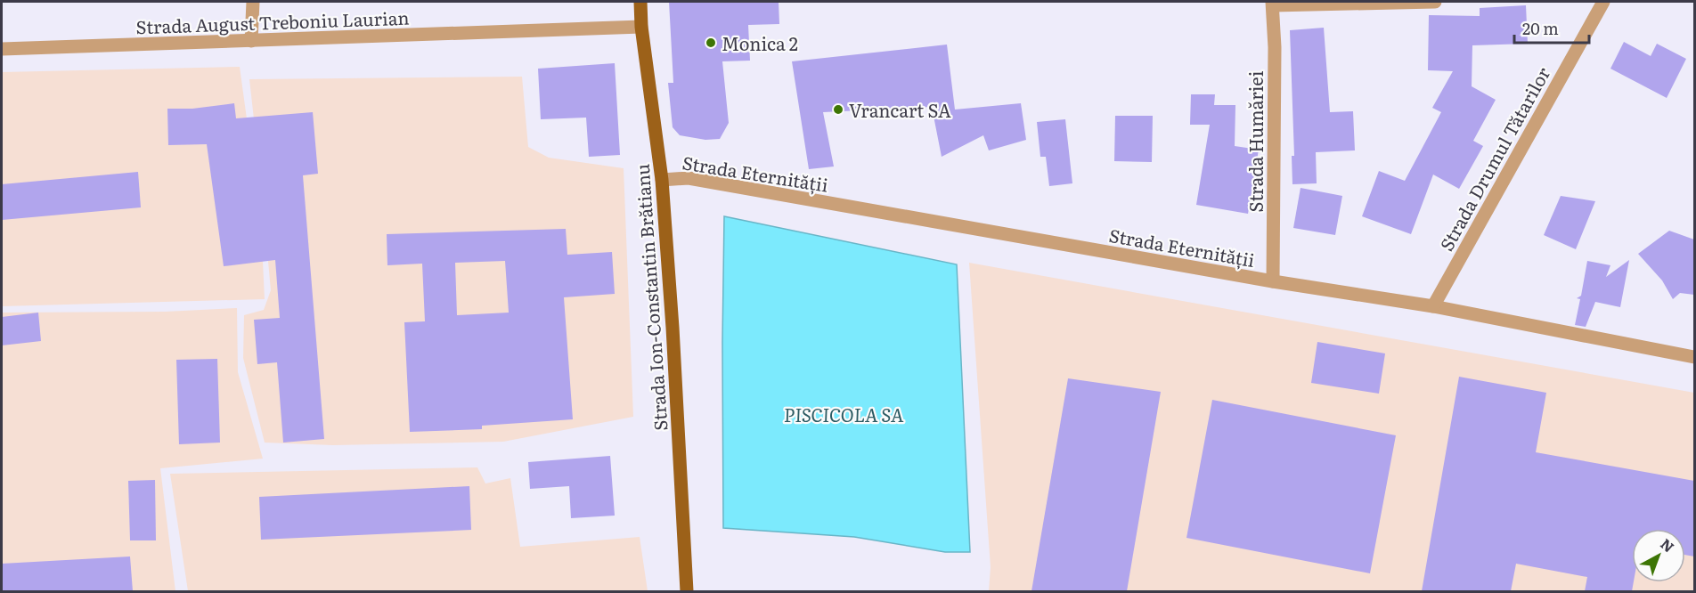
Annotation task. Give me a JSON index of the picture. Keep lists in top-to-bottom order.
{
  "streets": {
    "main road": ["Strada Ion-Constantin Brătianu"],
    "street": [
      "Strada August Treboniu Laurian",
      "Strada Humăriei",
      "Strada Drumul Tătarilor",
      "Strada Eternității"
    ]
  },
  "crossings": [
    ["Strada August Treboniu Laurian", "Strada Ion-Constantin Brătianu"],
    ["Strada Humăriei", "Strada Eternității"],
    ["Strada Drumul Tătarilor", "Strada Eternității"],
    ["Strada Eternității", "Strada Ion-Constantin Brătianu"]
  ],
  "water": ["PISCICOLA SA"],
  "places": ["Monica 2", "Vrancart SA"],
  "scale_bar": "20 m",
  "north": "top right"
}
